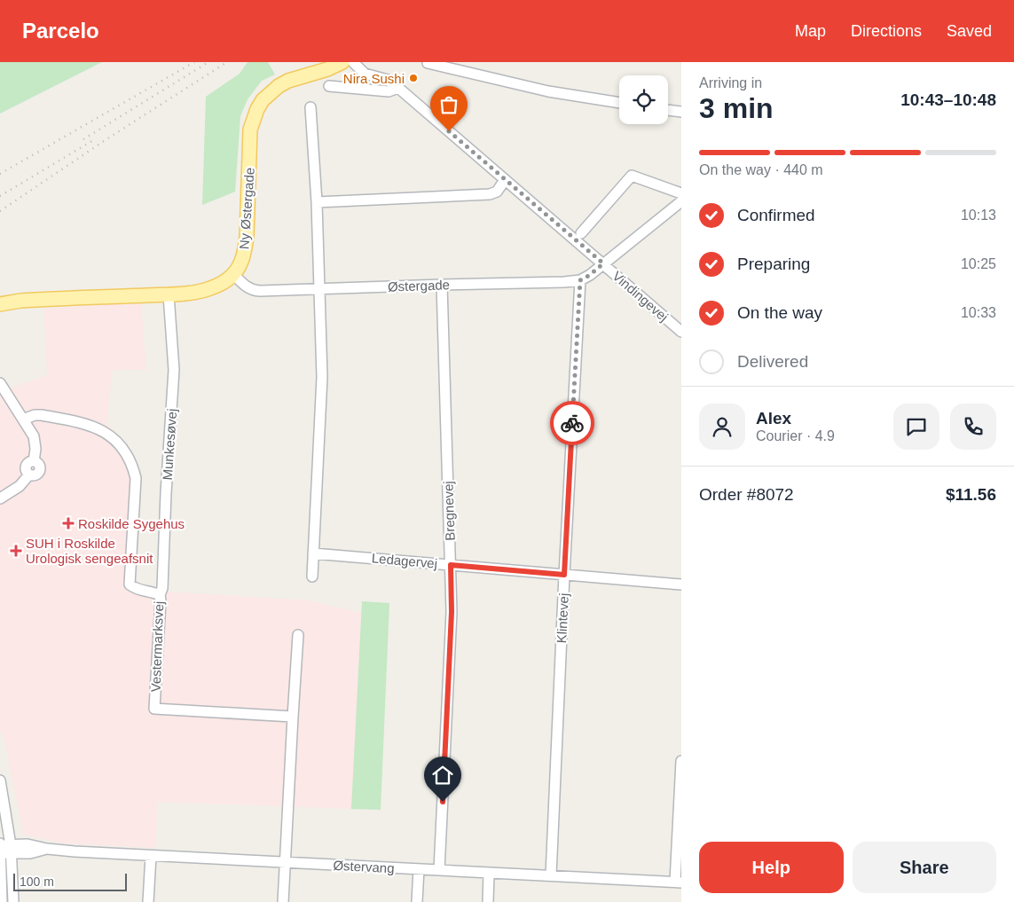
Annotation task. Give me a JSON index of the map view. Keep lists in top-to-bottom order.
{
  "streets": {
    "main road": ["Ny Østergade"],
    "street": [
      "Østergade",
      "Vindingevej",
      "Munkesøvej",
      "Bregnevej",
      "Ledagervej",
      "Klintevej",
      "Vestermarksvej",
      "Østervang"
    ]
  },
  "crossings": [
    ["Ny Østergade", "Østergade"],
    ["Ny Østergade", "Munkesøvej"],
    ["Østergade", "Vindingevej"],
    ["Østergade", "Bregnevej"],
    ["Østergade", "Klintevej"],
    ["Munkesøvej", "Vestermarksvej"],
    ["Bregnevej", "Ledagervej"],
    ["Bregnevej", "Østervang"],
    ["Ledagervej", "Klintevej"],
    ["Klintevej", "Østervang"]
  ],
  "places": {
    "other": ["Nira Sushi"],
    "health": ["Roskilde Sygehus", "SUH i Roskilde Urologisk sengeafsnit"]
  },
  "scale_bar": "100 m",
  "page": {
    "header": "Parcelo",
    "nav": ["Map", "Directions", "Saved"],
    "heading": ["3 min", "Arriving in", "10:43–10:48"],
    "panel": [
      "Alex",
      "Courier · 4.9",
      "Order #8072",
      "$11.56"
    ],
    "bar": "On the way · 440 m",
    "list": [
      ["Confirmed", "10:13"],
      ["Preparing", "10:25"],
      ["On the way", "10:33"],
      "Delivered"
    ],
    "buttons": ["Help", "Share"],
    "scale": "100 m"
  }
}
